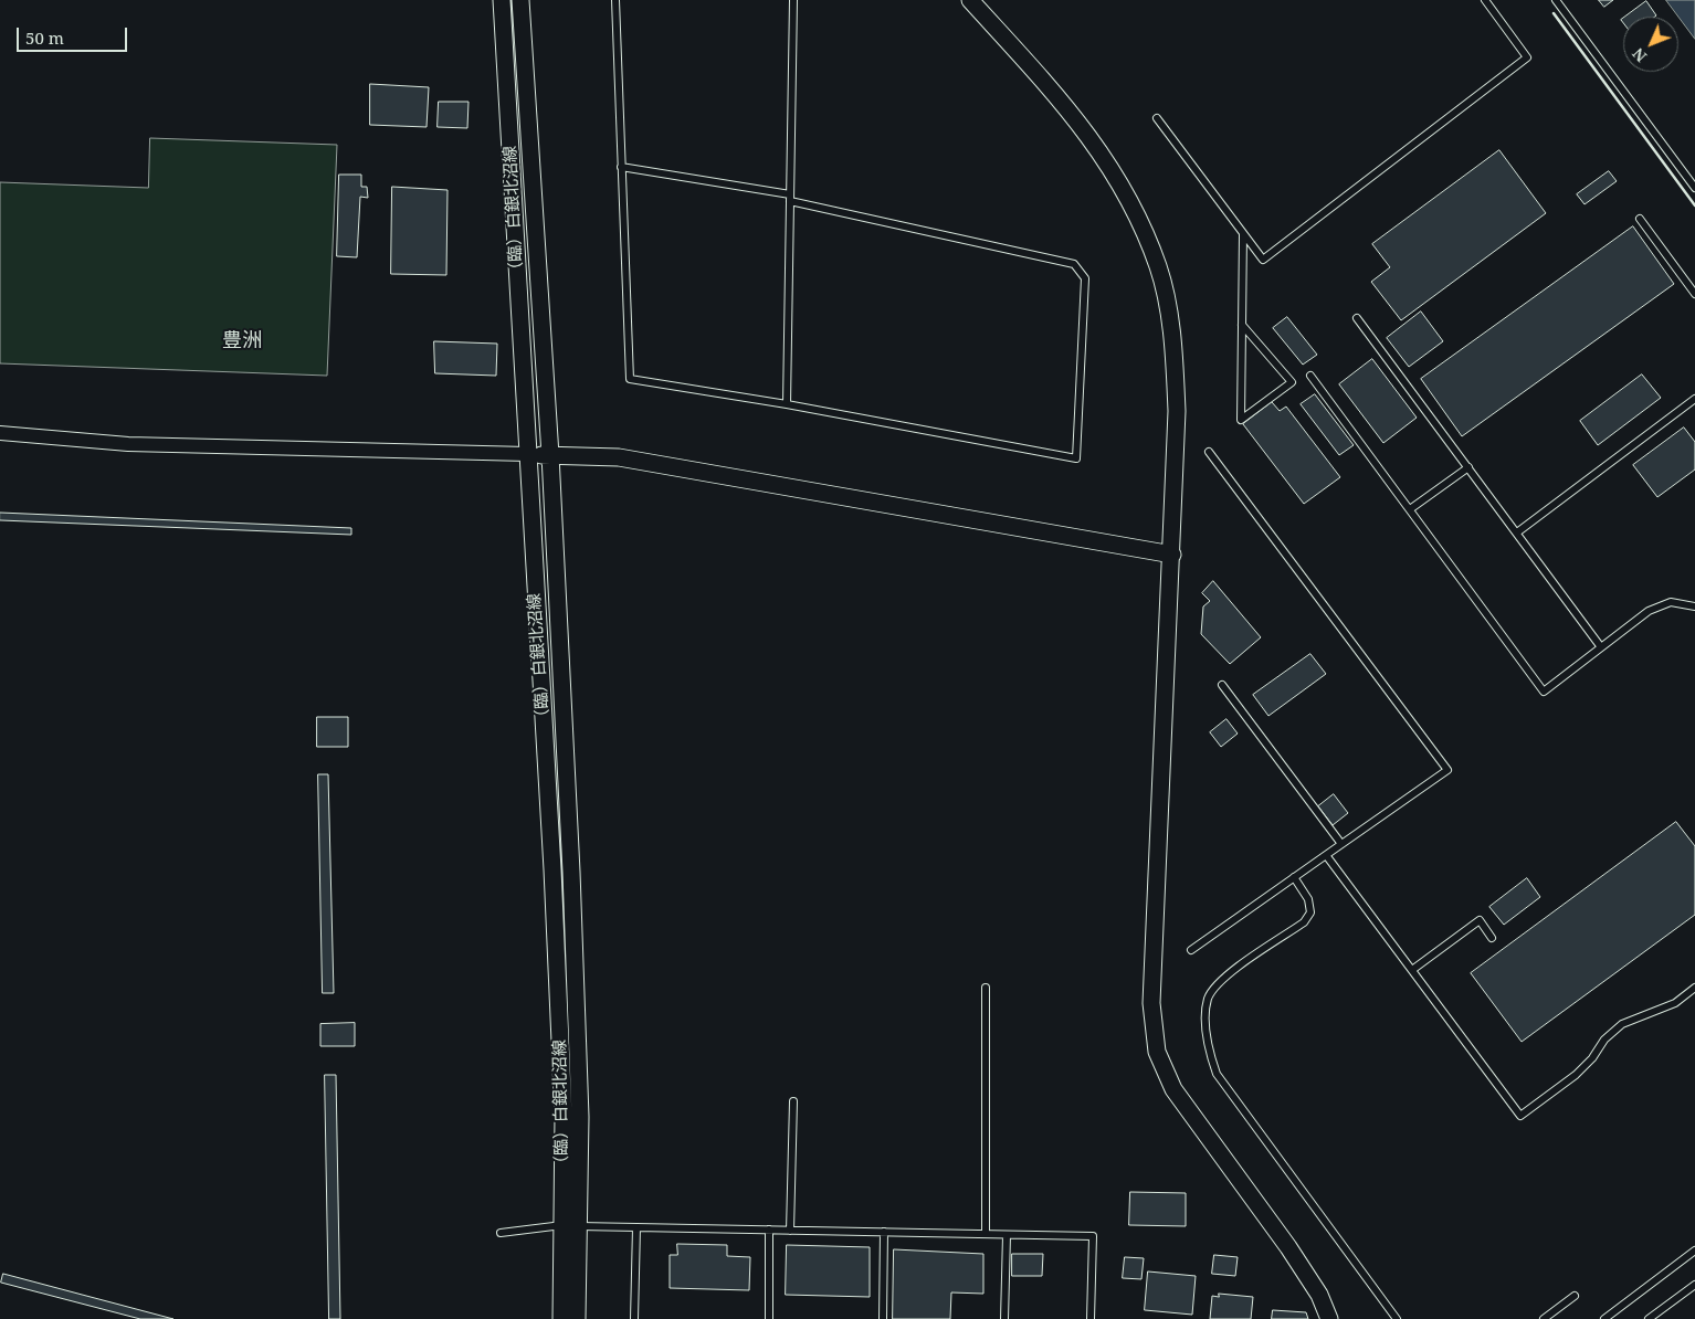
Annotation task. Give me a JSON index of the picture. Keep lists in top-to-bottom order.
{
  "streets": {
    "street": ["（臨）白銀北沼線"]
  },
  "districts": ["豊洲"],
  "scale_bar": "50 m",
  "north": "bottom left"
}
